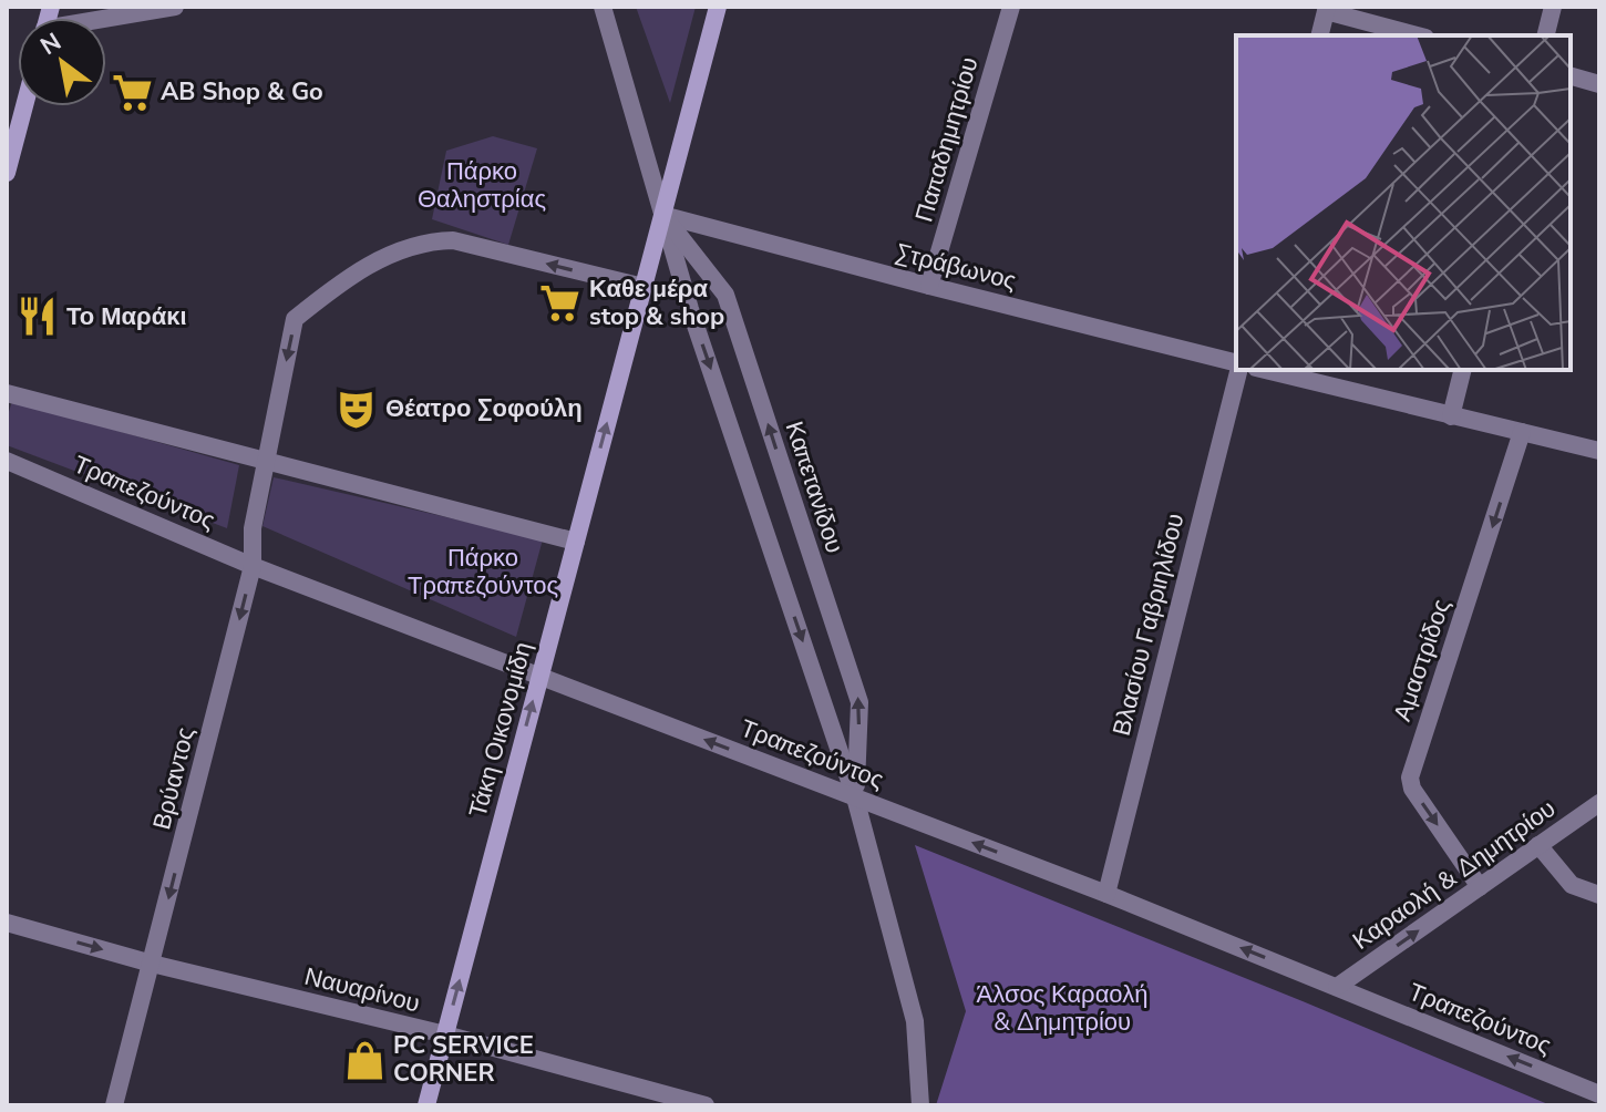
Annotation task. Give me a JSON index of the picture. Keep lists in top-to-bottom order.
{
  "streets": {
    "main road": ["Τάκη Οικονομίδη"],
    "street": [
      "Παπαδημητρίου",
      "Στράβωνος",
      "Καπετανίδου",
      "Τραπεζούντος",
      "Βλασίου Γαβριηλίδου",
      "Αμαστρίδος",
      "Βρύαντος",
      "Καραολή & Δημητρίου",
      "Ναυαρίνου"
    ]
  },
  "crossings": [
    ["Παπαδημητρίου", "Στράβωνος"],
    ["Στράβωνος", "Καπετανίδου"],
    ["Στράβωνος", "Τάκη Οικονομίδη"],
    ["Καπετανίδου", "Τραπεζούντος"],
    ["Καπετανίδου", "Τάκη Οικονομίδη"],
    ["Τραπεζούντος", "Βλασίου Γαβριηλίδου"],
    ["Τραπεζούντος", "Τάκη Οικονομίδη"],
    ["Τραπεζούντος", "Βρύαντος"],
    ["Τραπεζούντος", "Καραολή & Δημητρίου"],
    ["Αμαστρίδος", "Καραολή & Δημητρίου"],
    ["Τάκη Οικονομίδη", "Βρύαντος"],
    ["Τάκη Οικονομίδη", "Ναυαρίνου"],
    ["Βρύαντος", "Ναυαρίνου"]
  ],
  "one_way": [
    "Τραπεζούντος",
    "Αμαστρίδος",
    "Τάκη Οικονομίδη",
    "Βρύαντος",
    "Καραολή & Δημητρίου"
  ],
  "parks": ["Πάρκο Θαληστρίας", "Πάρκο Τραπεζούντος", "Άλσος Καραολή & Δημητρίου"],
  "places": {
    "supermarket": ["AB Shop & Go", "Καθε μέρα stop & shop"],
    "restaurant": ["Το Μαράκι"],
    "theatre": ["Θέατρο Σοφούλη"],
    "shop": ["PC SERVICE CORNER"]
  },
  "north": "top left"
}
